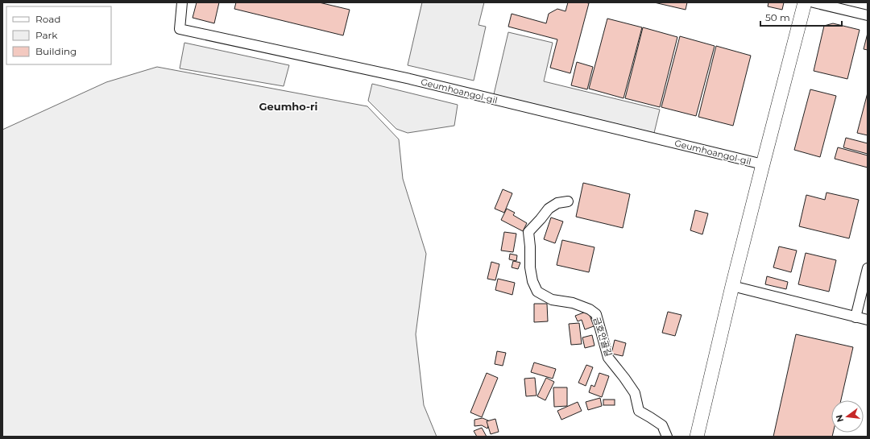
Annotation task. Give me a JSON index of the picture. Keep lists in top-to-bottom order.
{
  "streets": {
    "street": ["Geumhoangol-gil", "금호안골길"]
  },
  "districts": ["Geumho-ri"],
  "legend": ["Road", "Park", "Building"],
  "scale_bar": "50 m",
  "north": "left"
}
